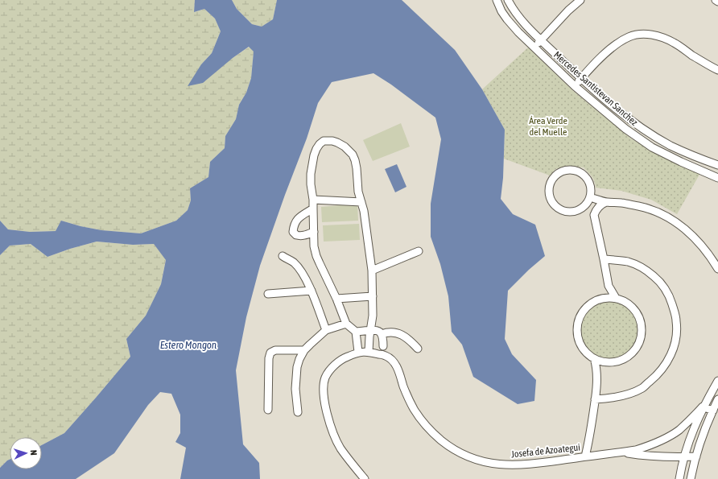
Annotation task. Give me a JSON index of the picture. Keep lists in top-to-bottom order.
{
  "streets": {
    "street": ["Mercedes Santistevan Sanchez", "Josefa de Azoategui"]
  },
  "water": ["Estero Mongon"],
  "parks": ["Área Verde del Muelle"],
  "north": "right"
}
